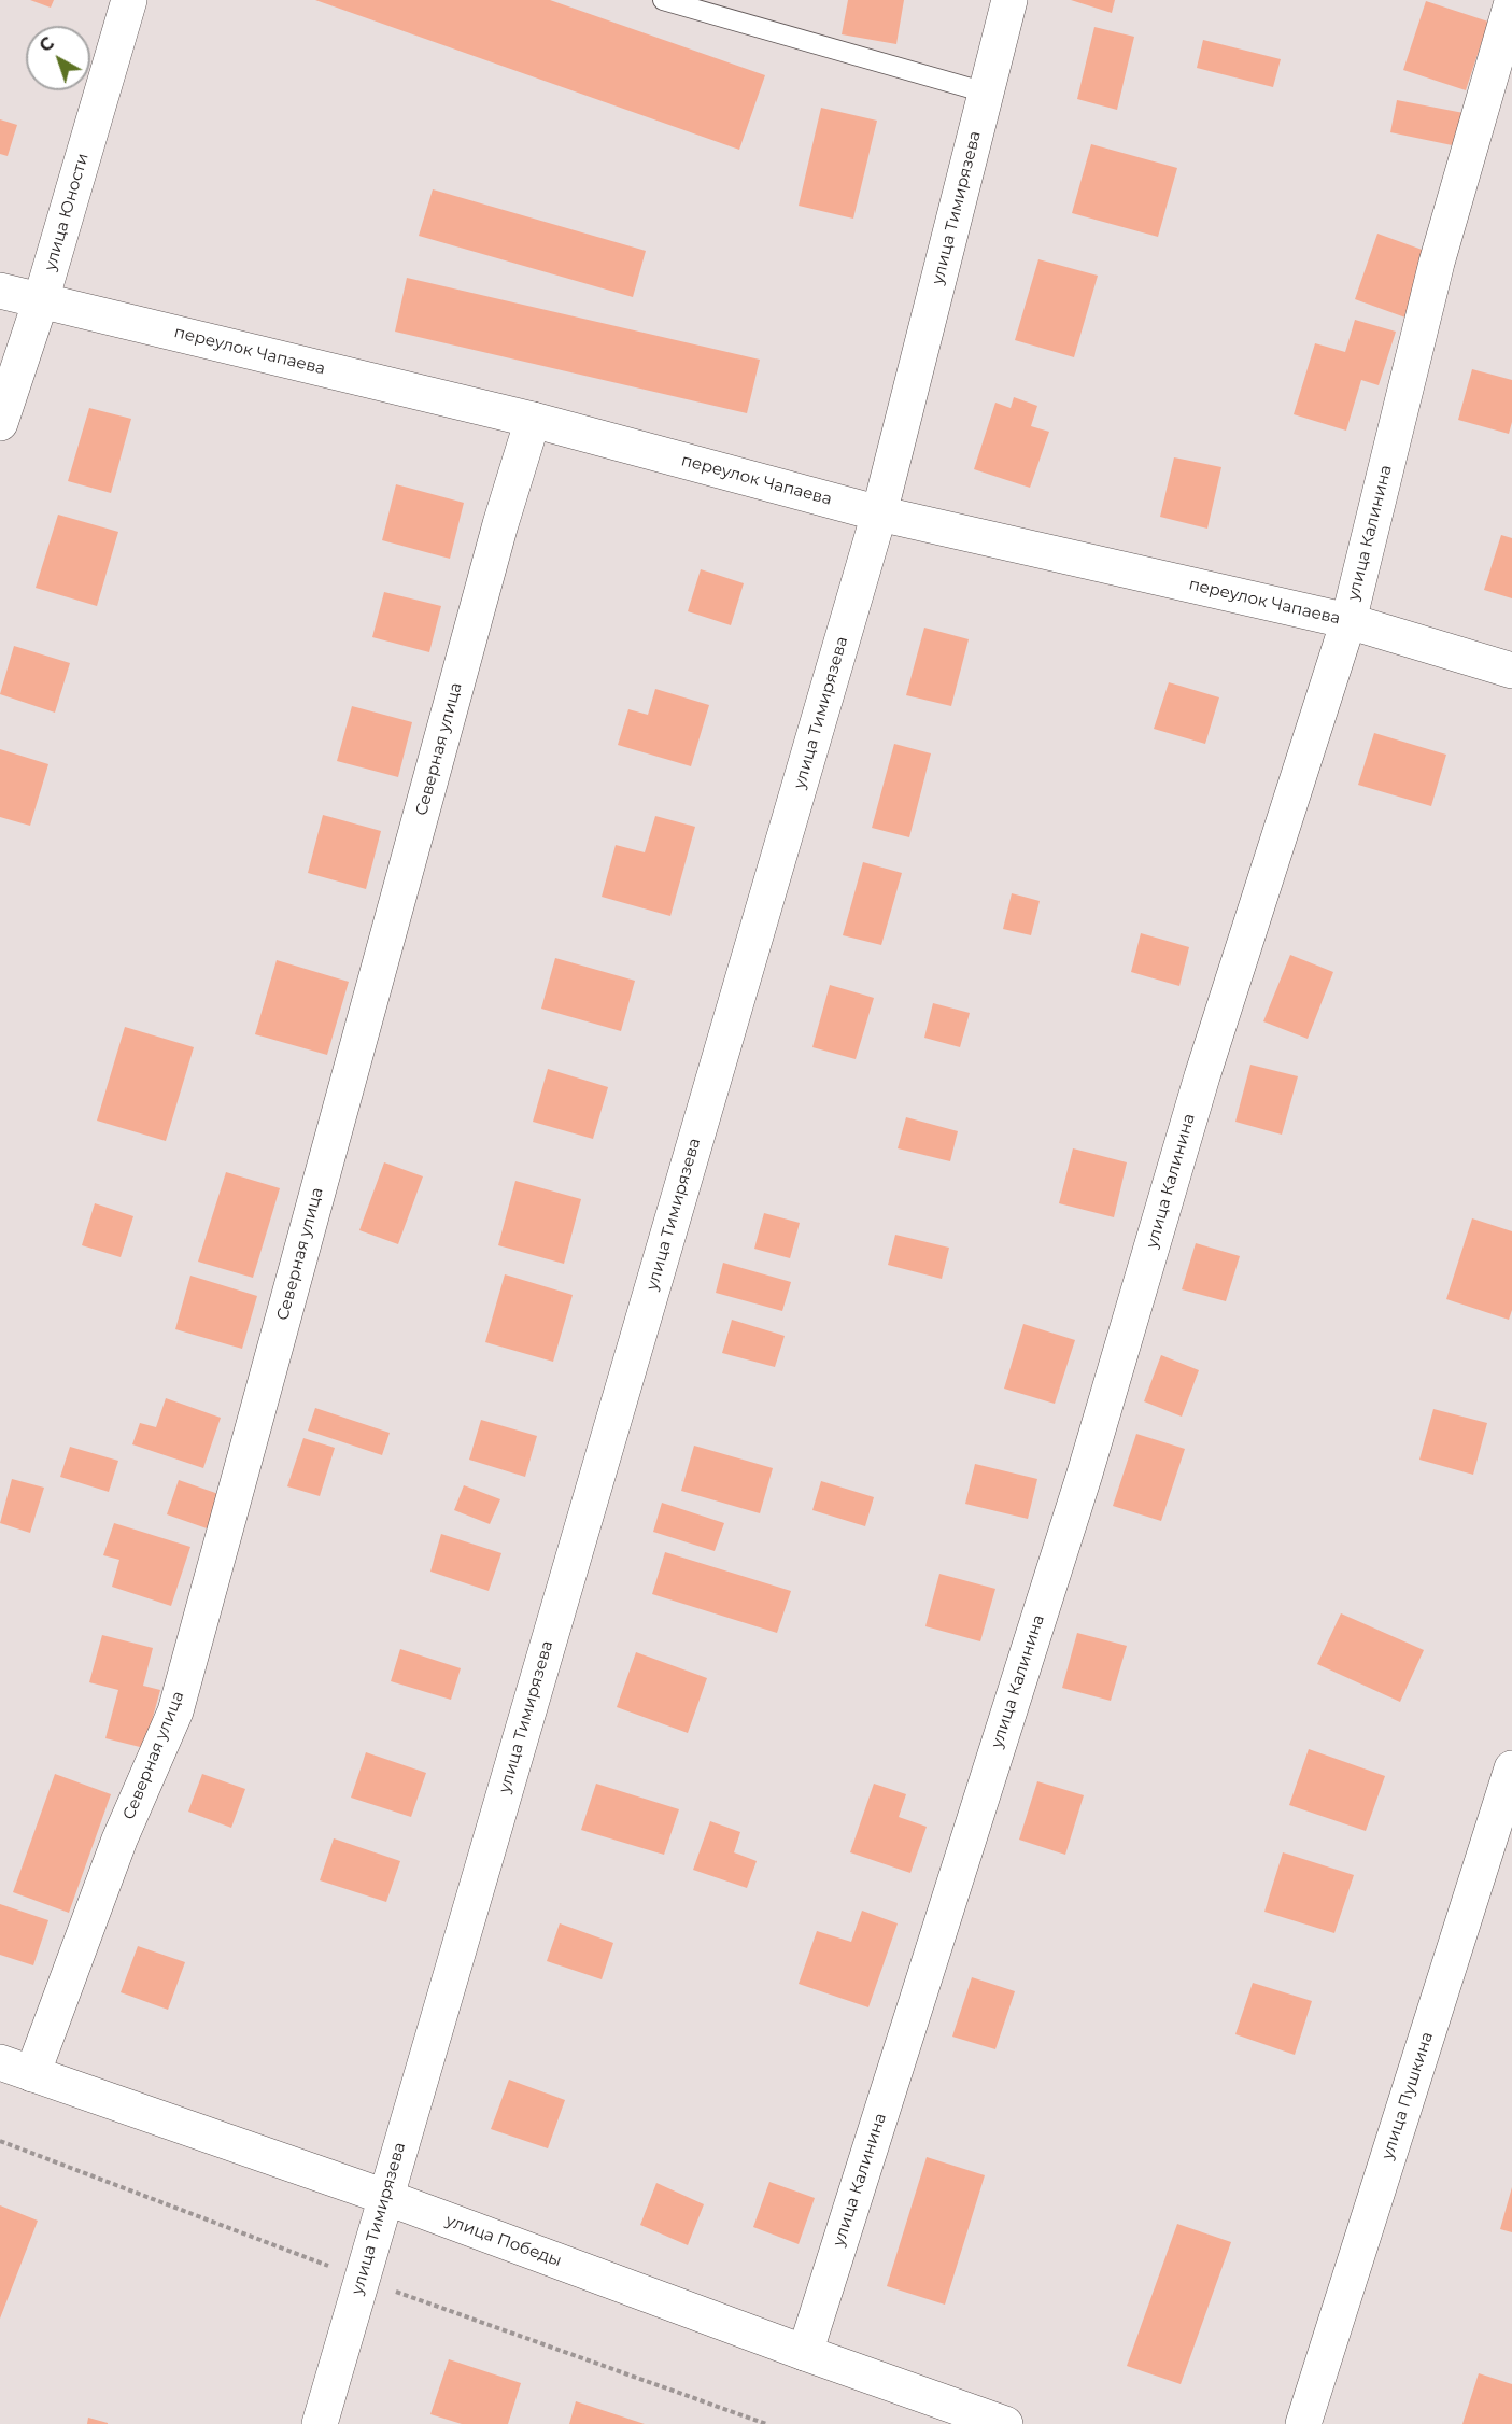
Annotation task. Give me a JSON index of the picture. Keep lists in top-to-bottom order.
{
  "streets": {
    "street": [
      "улица Тимирязева",
      "улица Юности",
      "переулок Чапаева",
      "улица Калинина",
      "Северная улица",
      "улица Пушкина",
      "улица Победы"
    ]
  },
  "crossings": [
    ["улица Тимирязева", "переулок Чапаева"],
    ["улица Тимирязева", "улица Победы"],
    ["улица Юности", "переулок Чапаева"],
    ["переулок Чапаева", "улица Калинина"],
    ["переулок Чапаева", "Северная улица"],
    ["улица Калинина", "улица Победы"],
    ["Северная улица", "улица Победы"]
  ],
  "north": "top left"
}
